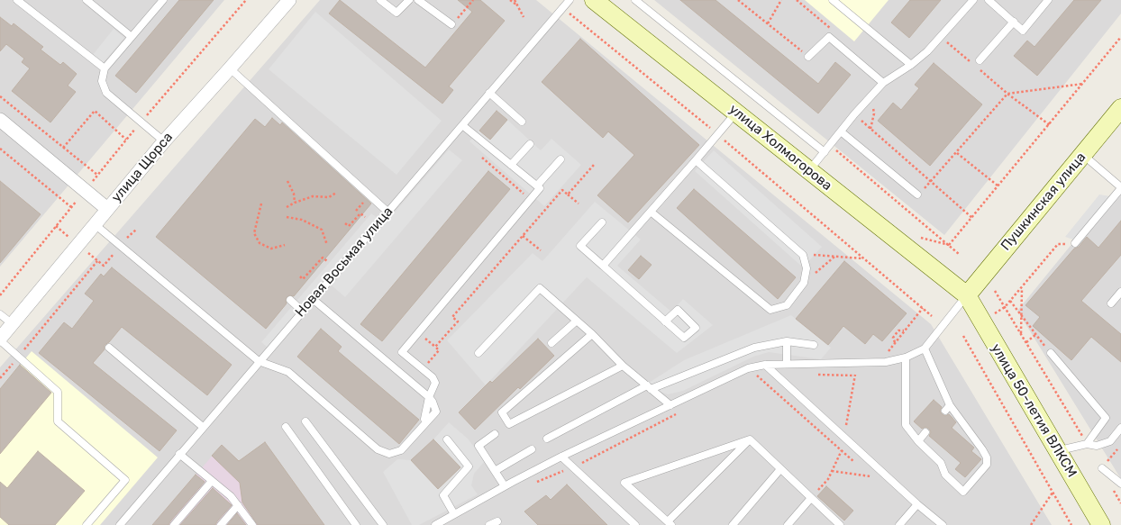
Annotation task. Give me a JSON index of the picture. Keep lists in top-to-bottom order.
{
  "streets": {
    "main road": ["улица Холмогорова", "Пушкинская улица", "улица 50-летия ВЛКСМ"],
    "street": ["улица Щорса"],
    "lane": ["Новая Восьмая улица"]
  },
  "crossings": [
    ["улица Холмогорова", "Пушкинская улица"],
    ["улица Холмогорова", "улица 50-летия ВЛКСМ"],
    ["Пушкинская улица", "улица 50-летия ВЛКСМ"]
  ]
}
